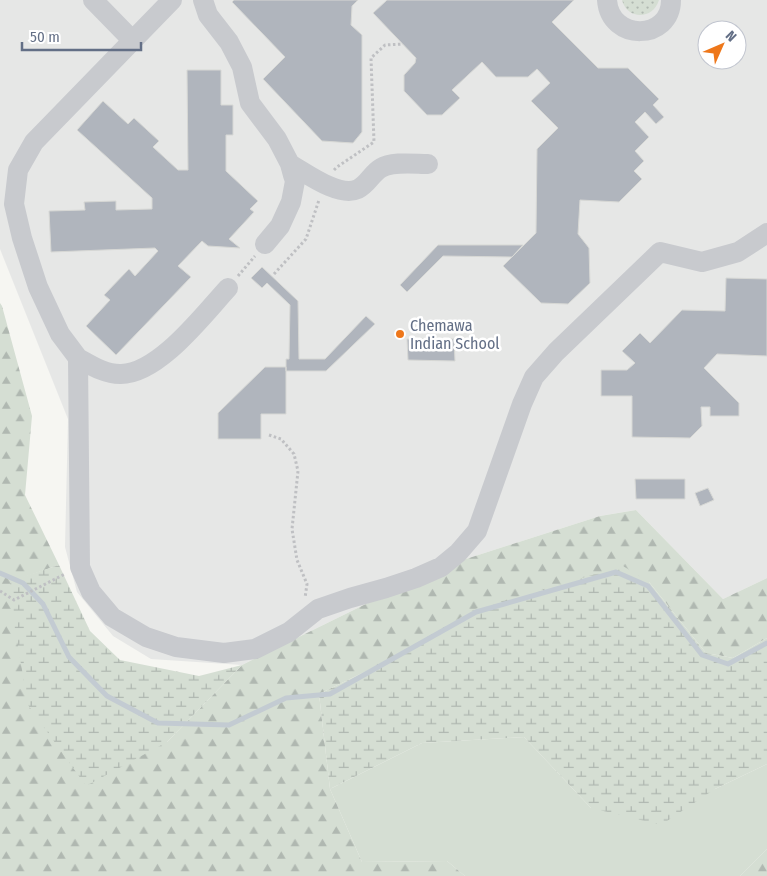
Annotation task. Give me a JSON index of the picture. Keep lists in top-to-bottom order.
{
  "places": ["Chemawa Indian School"],
  "scale_bar": "50 m",
  "north": "top right"
}
